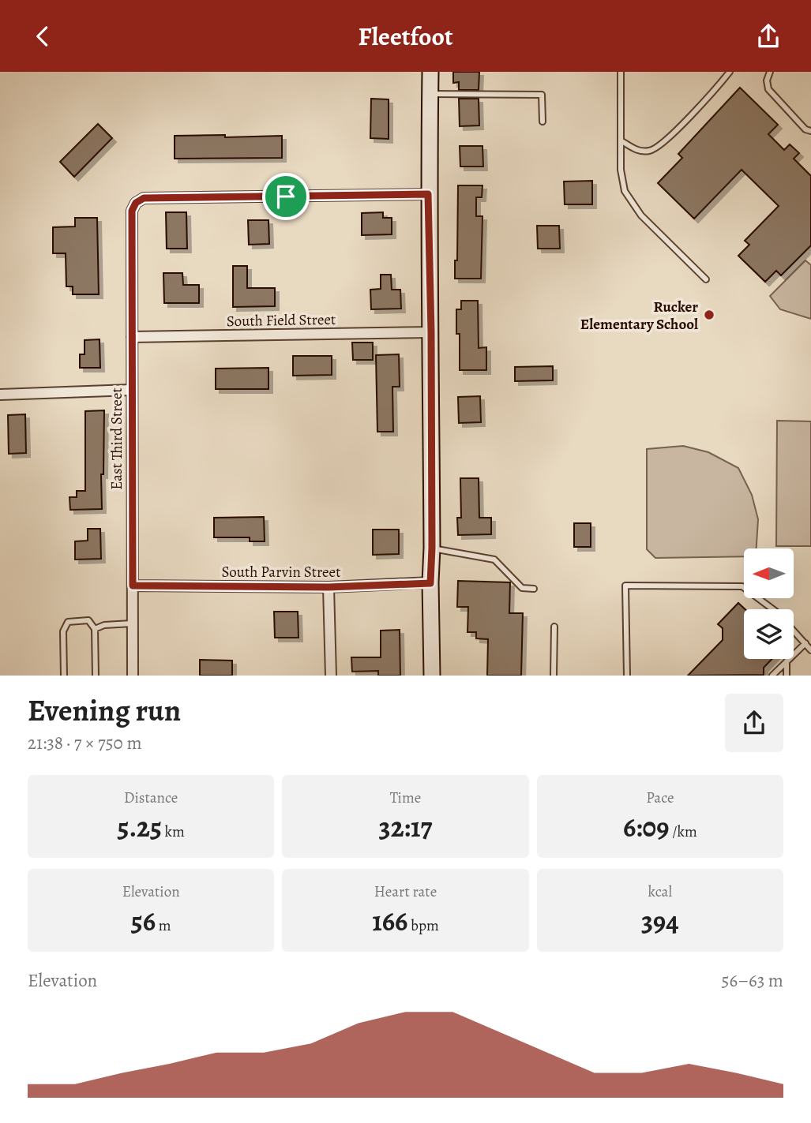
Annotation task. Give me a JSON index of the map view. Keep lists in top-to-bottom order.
{
  "streets": {
    "street": ["South Field Street", "East Third Street", "South Parvin Street"]
  },
  "crossings": [
    ["South Field Street", "East Third Street"],
    ["East Third Street", "South Parvin Street"]
  ],
  "places": ["Rucker Elementary School"],
  "north": "left",
  "page": {
    "header": "Fleetfoot",
    "heading": ["Evening run", "21:38 · 7 × 750 m"],
    "stats": [
      ["Distance", "5.25 km"],
      ["Time", "32:17"],
      ["Pace", "6:09 /km"],
      ["Elevation", "56 m"],
      ["Heart rate", "166 bpm"],
      ["kcal", "394"]
    ],
    "chart": ["Elevation", "56–63 m"]
  }
}
